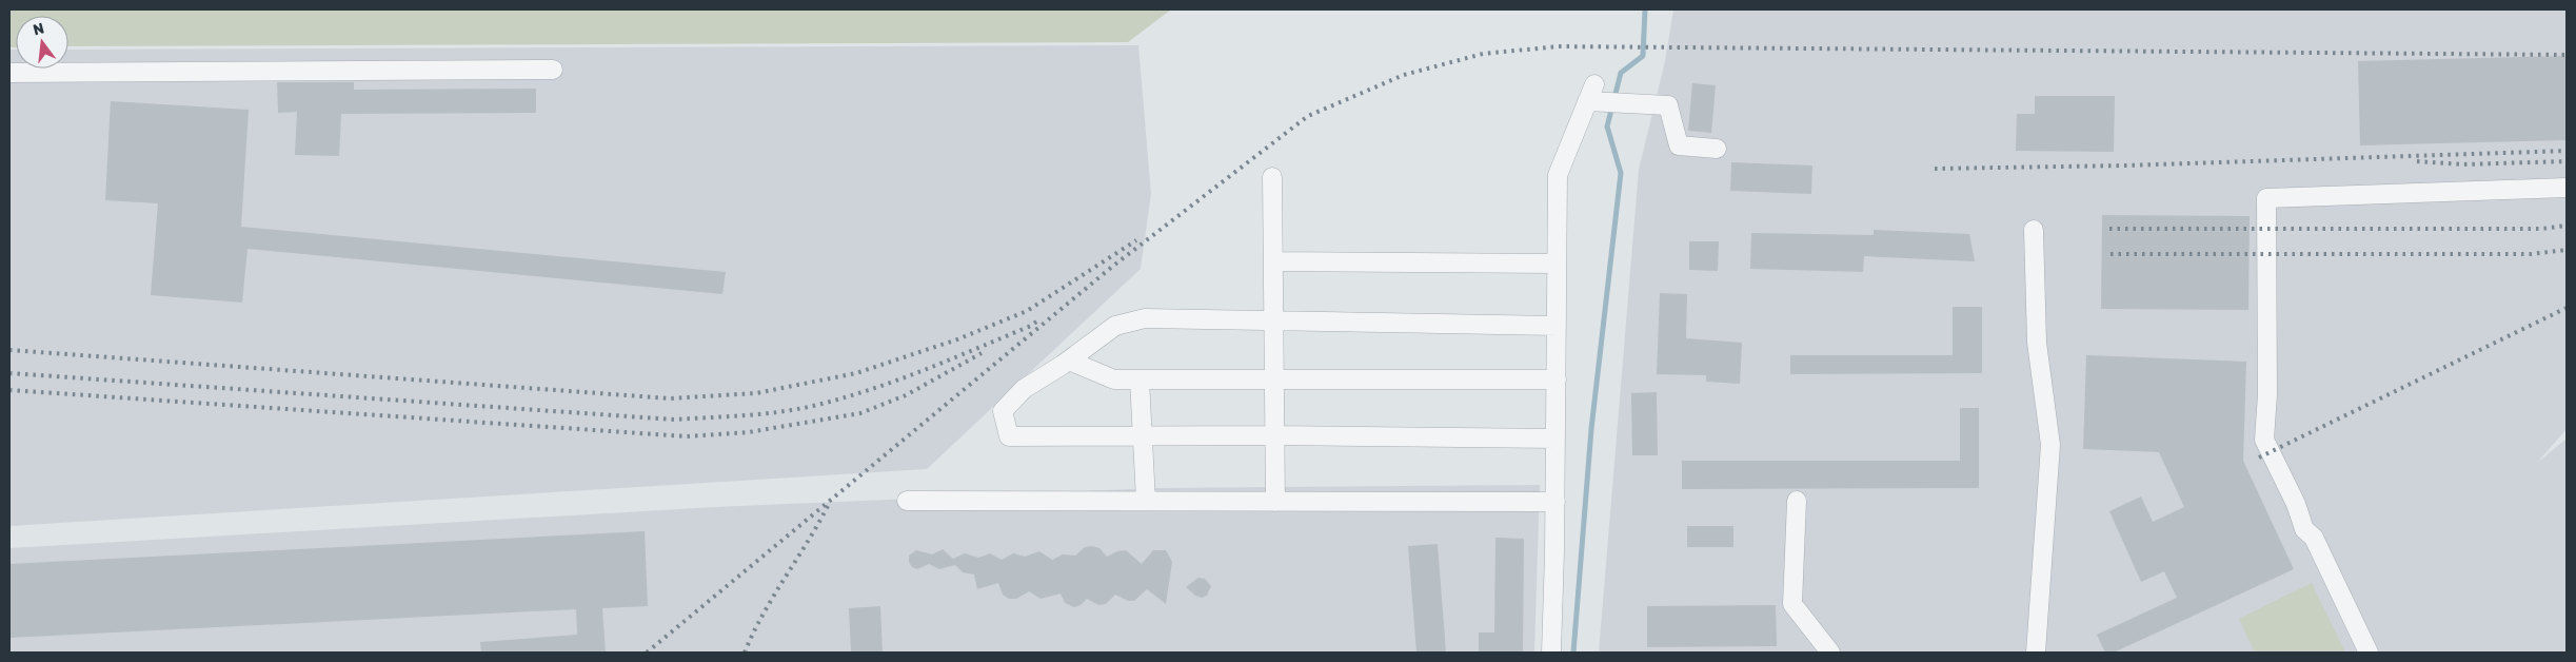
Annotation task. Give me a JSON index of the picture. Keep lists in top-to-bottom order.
{
  "north": "top"
}
